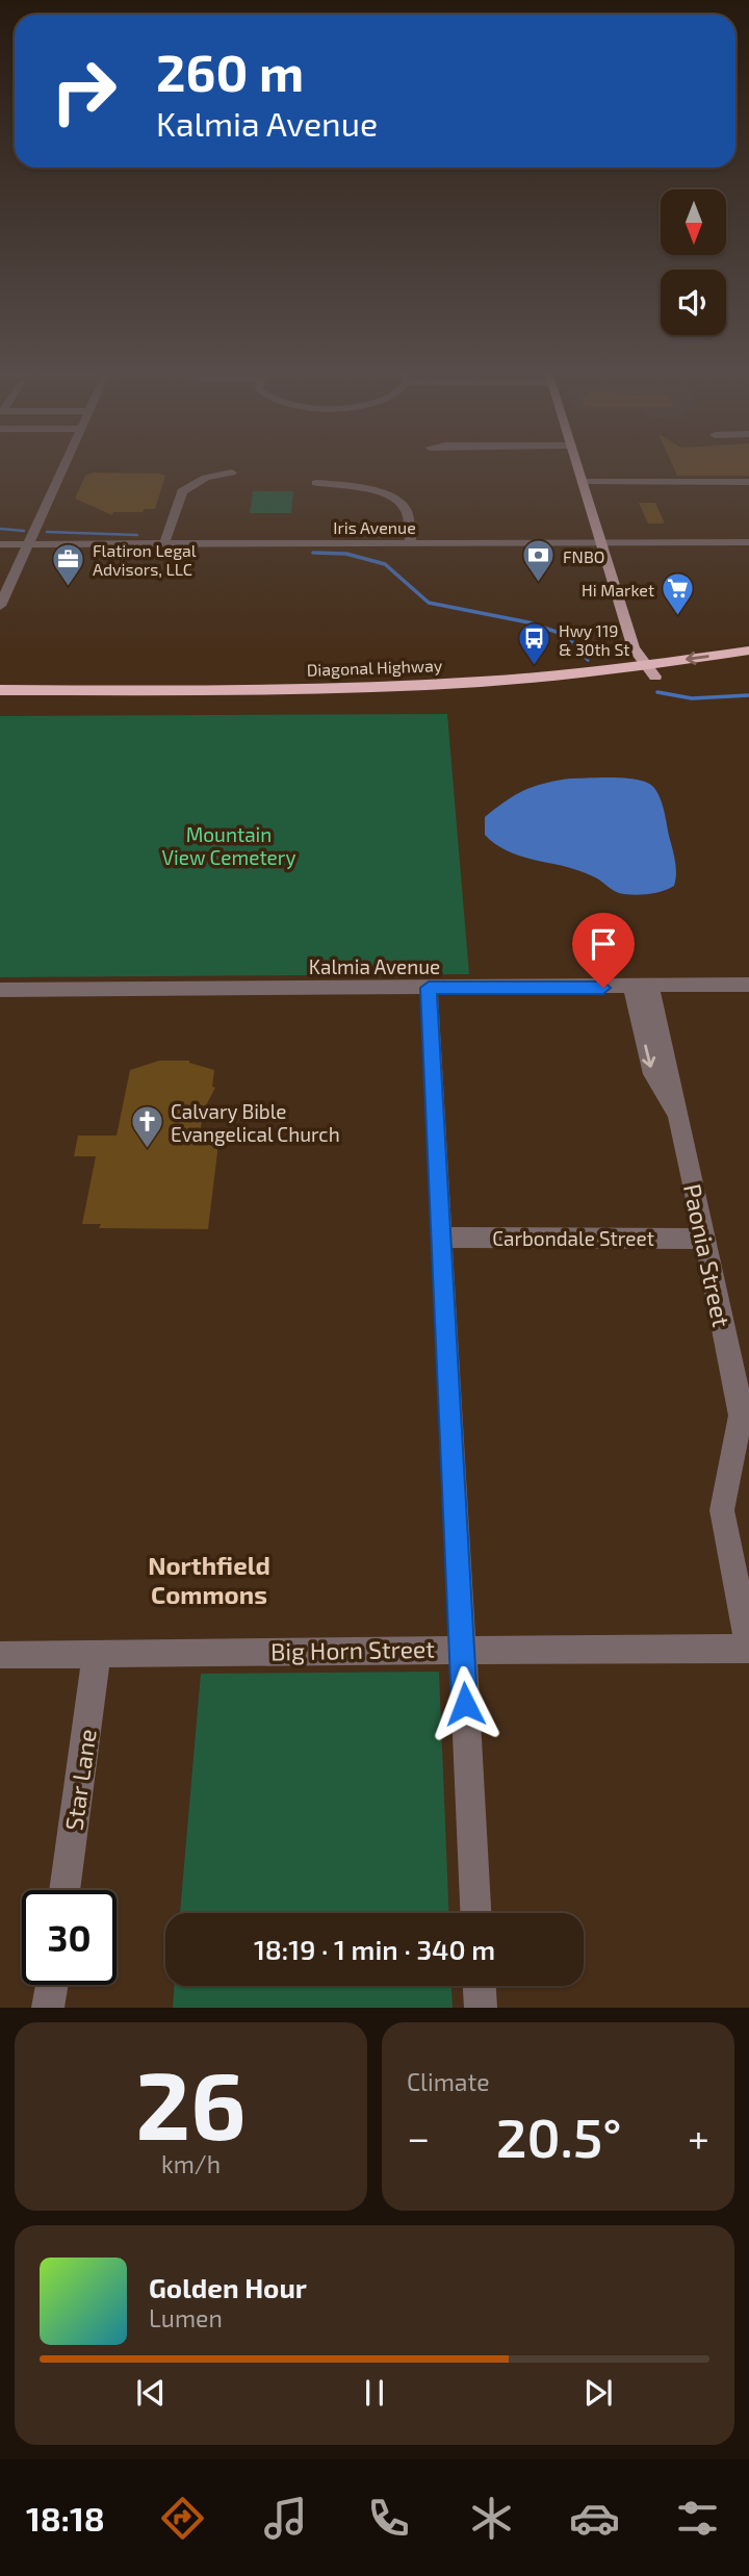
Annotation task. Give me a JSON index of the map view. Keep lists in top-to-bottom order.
{
  "streets": {
    "highway": ["Diagonal Highway"],
    "street": [
      "Iris Avenue",
      "Kalmia Avenue",
      "Carbondale Street",
      "Paonia Street",
      "Big Horn Street",
      "Star Lane"
    ]
  },
  "crossings": [
    ["Kalmia Avenue", "Paonia Street"],
    ["Carbondale Street", "Paonia Street"],
    ["Paonia Street", "Big Horn Street"],
    ["Big Horn Street", "Star Lane"]
  ],
  "districts": ["Northfield Commons"],
  "parks": ["Mountain View Cemetery"],
  "places": {
    "bank": ["FNBO"],
    "office": ["Flatiron Legal Advisors, LLC"],
    "supermarket": ["Hi Market"],
    "bus stop": ["Hwy 119 & 30th St"],
    "church": ["Calvary Bible Evangelical Church"]
  },
  "north": "bottom",
  "page": {
    "turn": ["260 m", "Kalmia Avenue"],
    "limit": "30",
    "trip": "18:19 · 1 min · 340 m",
    "tile": [
      ["26", "km/h"],
      "Climate"
    ],
    "heat": ["−", "20.5°", "+"],
    "song": ["Golden Hour", "Lumen"],
    "tabs": "18:18"
  }
}
